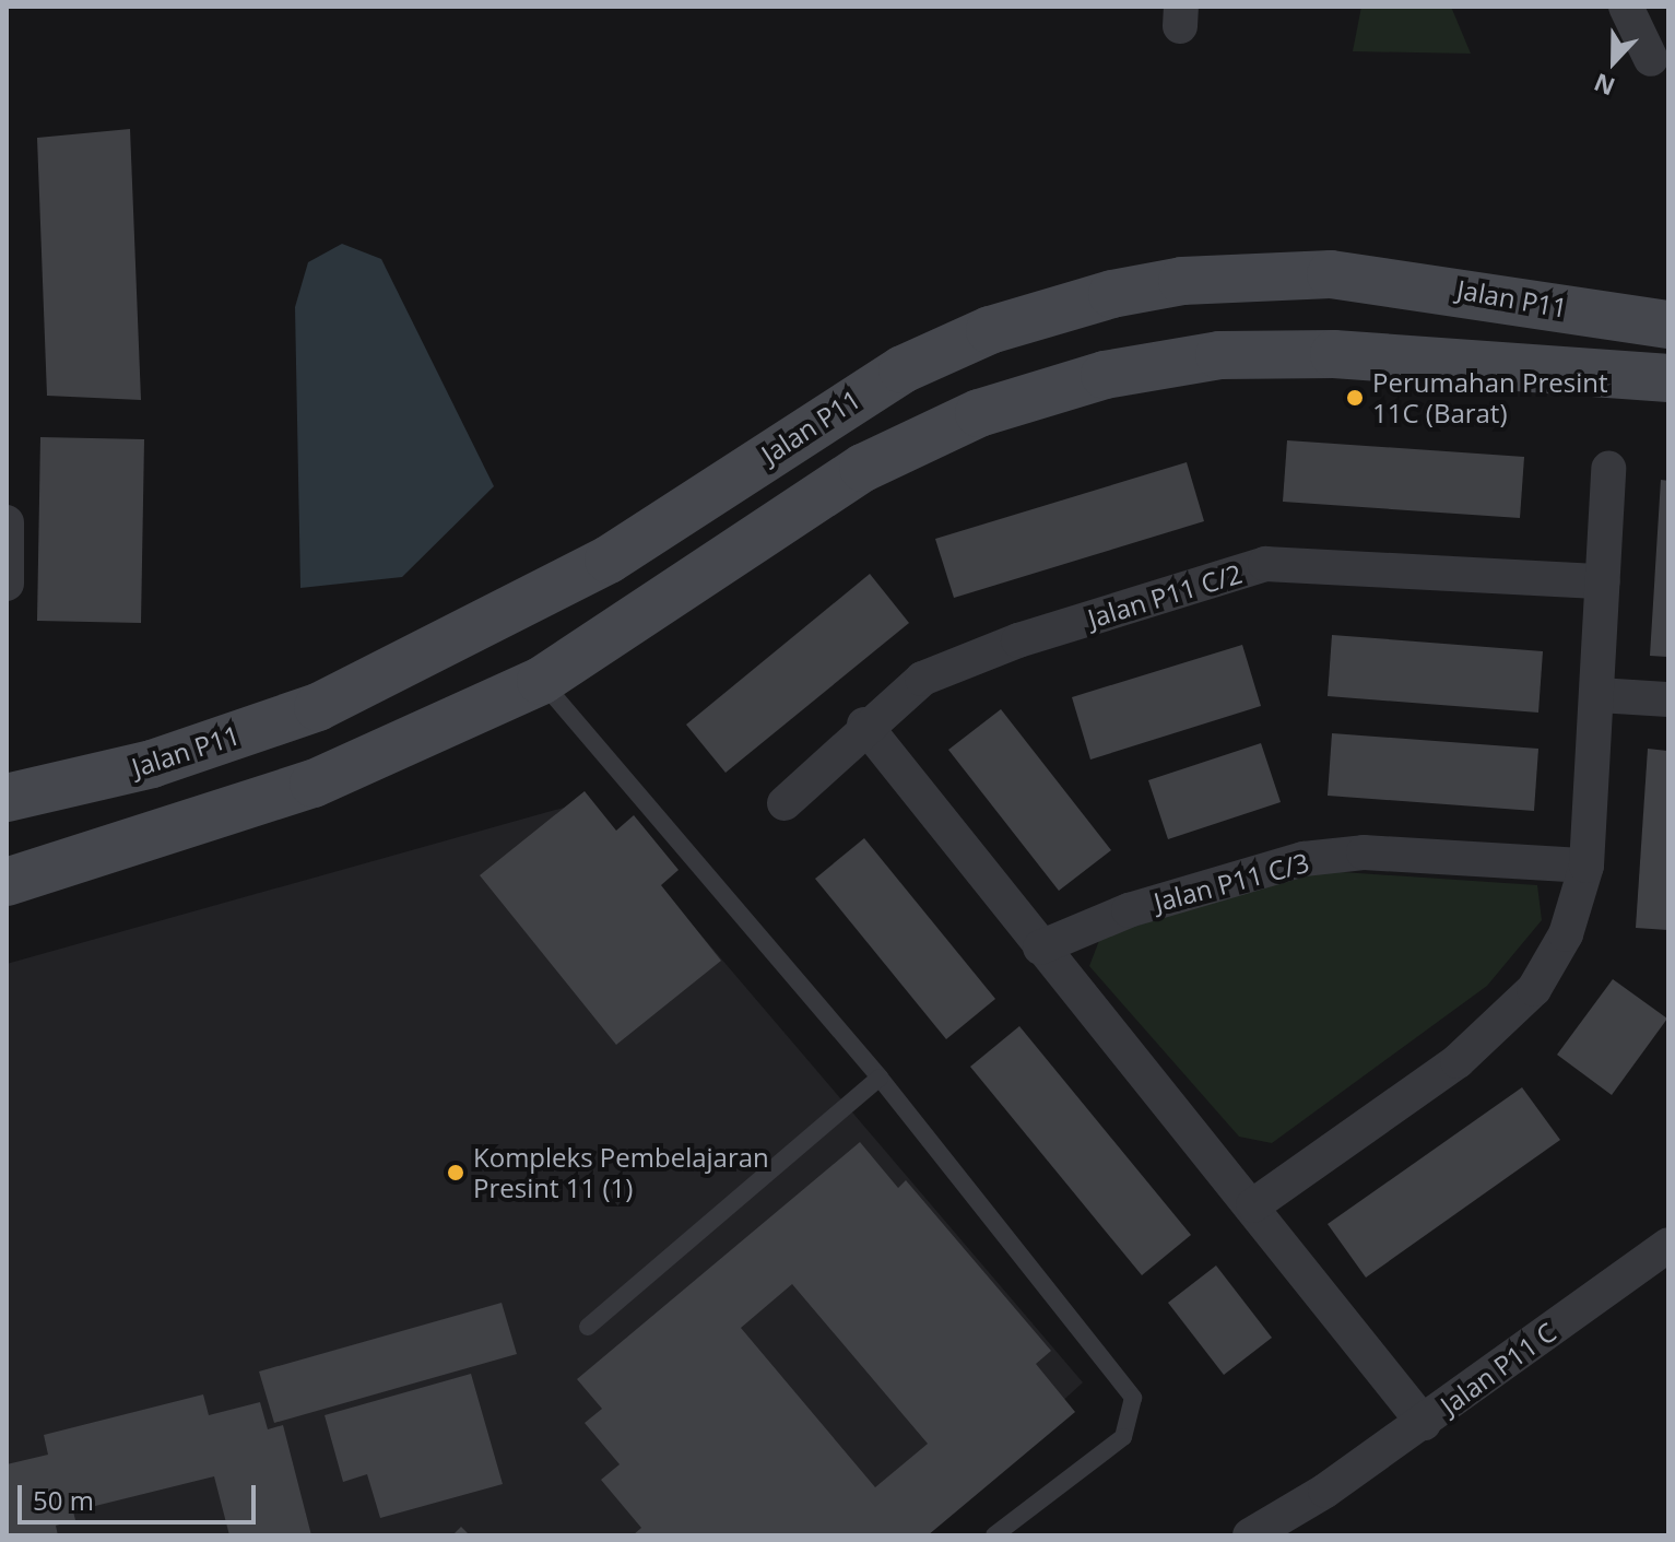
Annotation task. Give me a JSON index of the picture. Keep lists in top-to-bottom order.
{
  "streets": {
    "main road": ["Jalan P11"],
    "street": ["Jalan P11 C/2", "Jalan P11 C/3", "Jalan P11 C"]
  },
  "places": ["Perumahan Presint 11C (Barat)", "Kompleks Pembelajaran Presint 11 (1)"],
  "scale_bar": "50 m",
  "north": "bottom"
}
